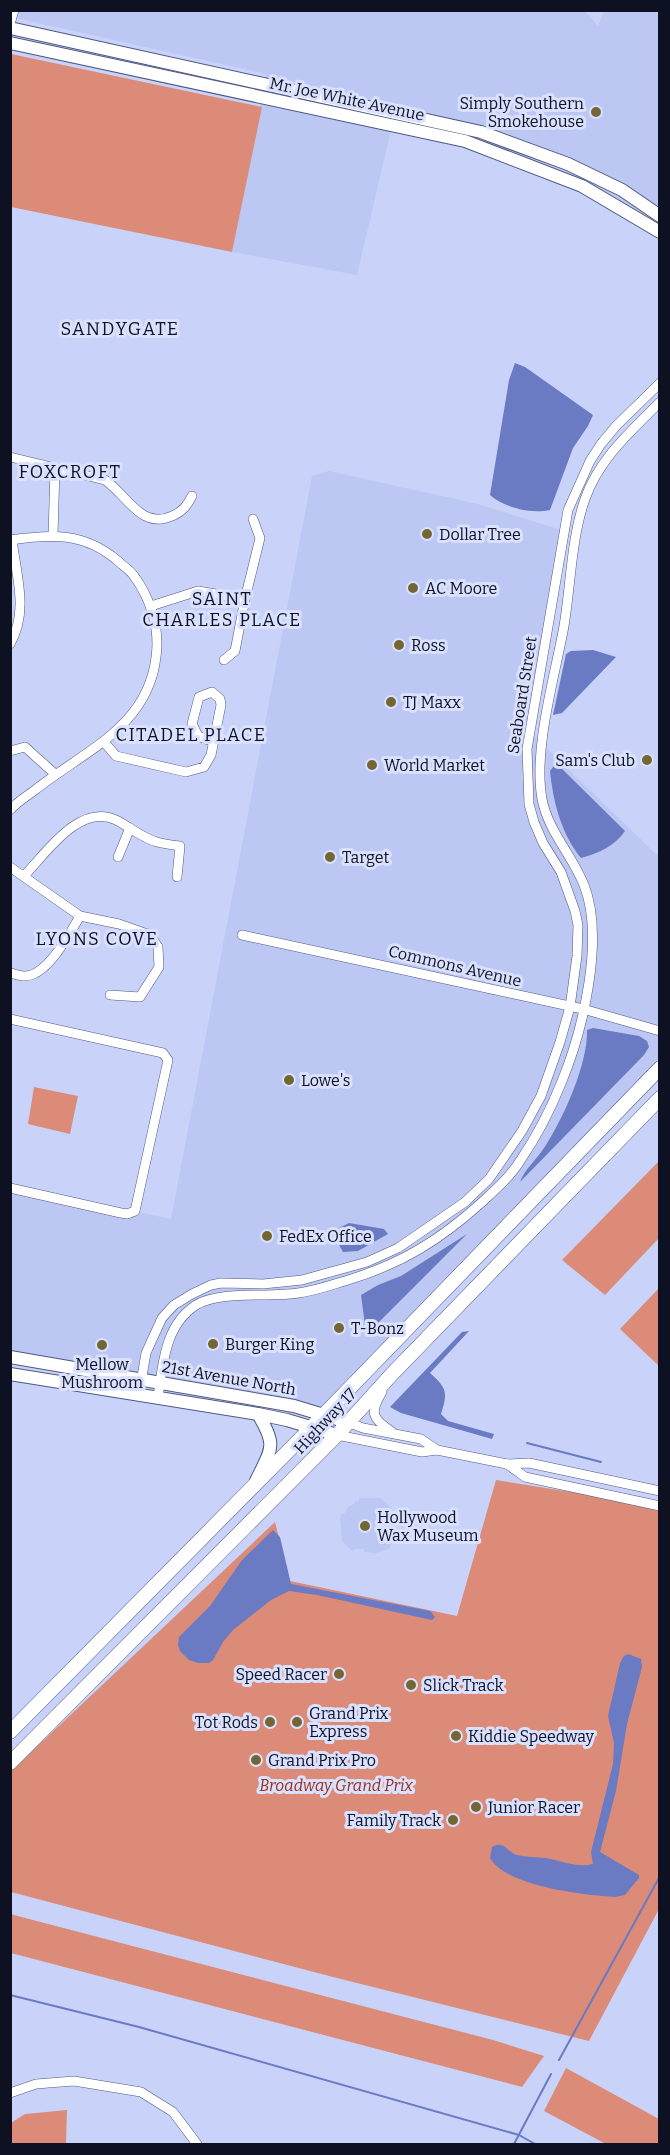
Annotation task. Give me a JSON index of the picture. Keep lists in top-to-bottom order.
{
  "streets": {
    "highway": ["Highway 17"],
    "main road": ["Mr. Joe White Avenue", "21st Avenue North"],
    "street": ["Seaboard Street", "Commons Avenue"]
  },
  "crossings": [
    ["Seaboard Street", "Commons Avenue"],
    ["Seaboard Street", "21st Avenue North"],
    ["21st Avenue North", "Highway 17"]
  ],
  "districts": [
    "SANDYGATE",
    "FOXCROFT",
    "SAINT CHARLES PLACE",
    "CITADEL PLACE",
    "LYONS COVE"
  ],
  "parks": ["Broadway Grand Prix"],
  "places": [
    "Simply Southern Smokehouse",
    "Dollar Tree",
    "AC Moore",
    "Ross",
    "TJ Maxx",
    "Sam's Club",
    "World Market",
    "Target",
    "Lowe's",
    "FedEx Office",
    "T-Bonz",
    "Burger King",
    "Mellow Mushroom",
    "Hollywood Wax Museum",
    "Speed Racer",
    "Slick Track",
    "Tot Rods",
    "Grand Prix Express",
    "Kiddie Speedway",
    "Grand Prix Pro",
    "Junior Racer",
    "Family Track"
  ]
}
